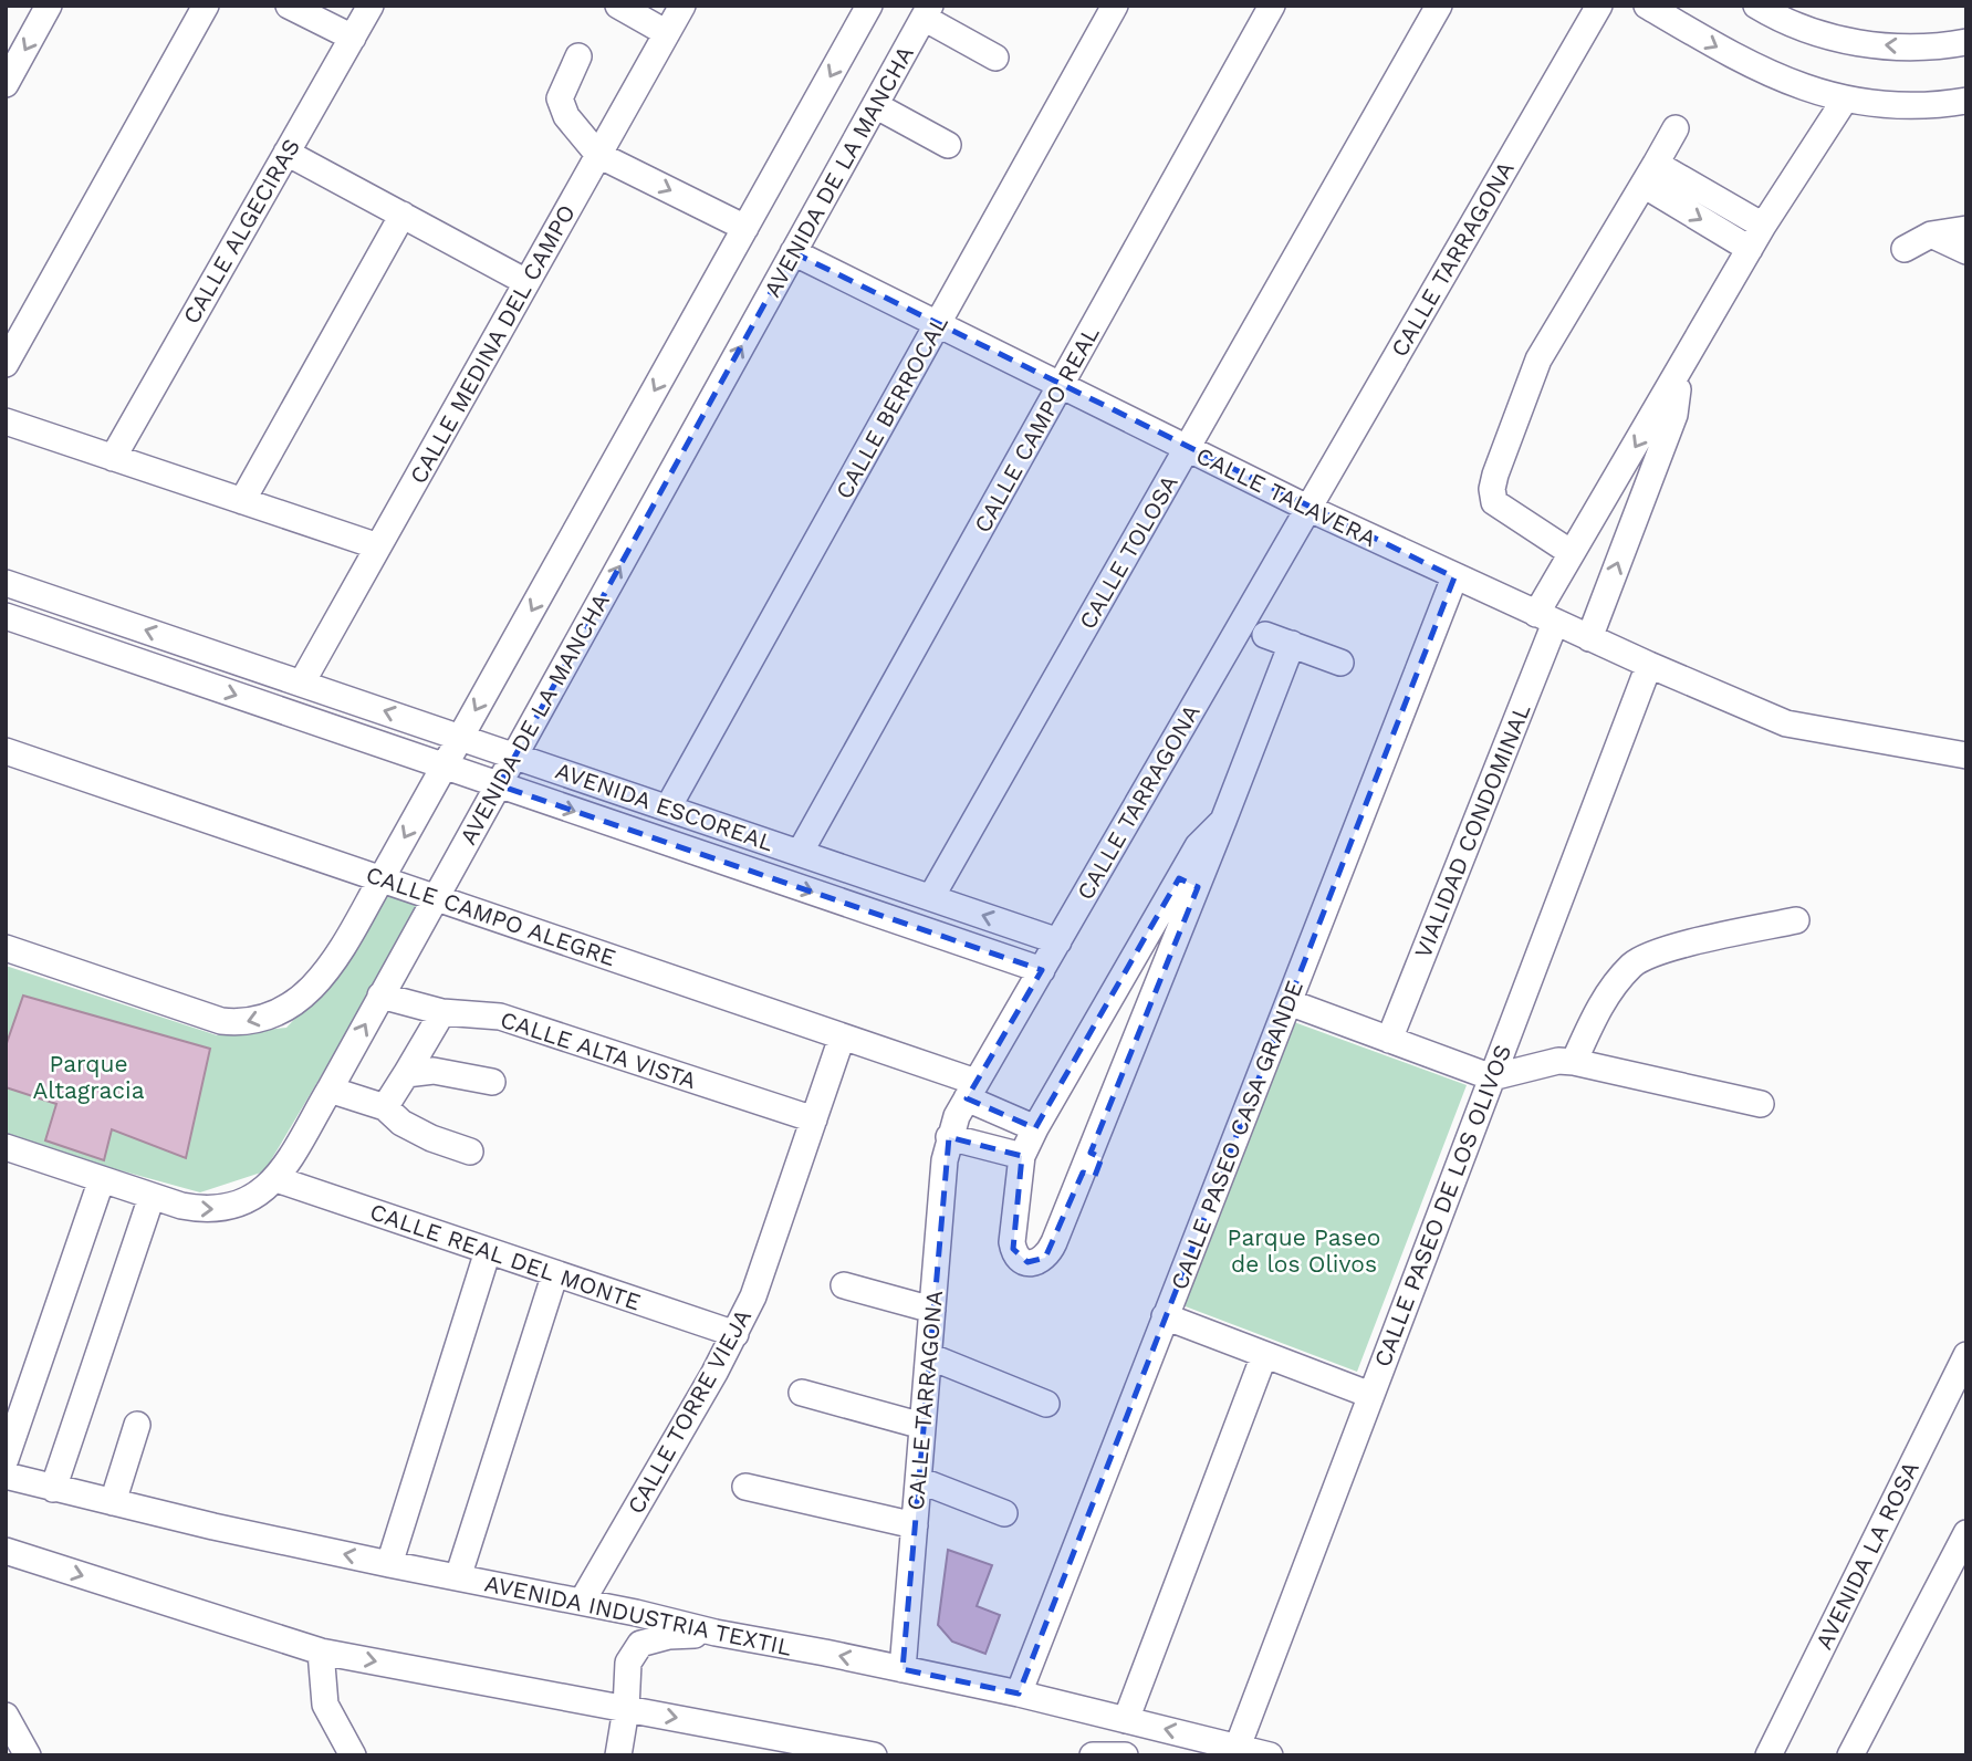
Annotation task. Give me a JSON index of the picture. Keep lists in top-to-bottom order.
{
  "streets": {
    "street": [
      "AVENIDA DE LA MANCHA",
      "CALLE ALGECIRAS",
      "CALLE TARRAGONA",
      "CALLE MEDINA DEL CAMPO",
      "CALLE BERROCAL",
      "CALLE CAMPO REAL",
      "CALLE TALAVERA",
      "CALLE TOLOSA",
      "AVENIDA ESCOREAL",
      "VIALIDAD CONDOMINAL",
      "CALLE CAMPO ALEGRE",
      "CALLE ALTA VISTA",
      "CALLE PASEO CASA GRANDE",
      "CALLE PASEO DE LOS OLIVOS",
      "CALLE REAL DEL MONTE",
      "CALLE TORRE VIEJA",
      "AVENIDA LA ROSA",
      "AVENIDA INDUSTRIA TEXTIL"
    ]
  },
  "crossings": [
    ["AVENIDA DE LA MANCHA", "CALLE TALAVERA"],
    ["AVENIDA DE LA MANCHA", "AVENIDA ESCOREAL"],
    ["AVENIDA DE LA MANCHA", "CALLE CAMPO ALEGRE"],
    ["AVENIDA DE LA MANCHA", "CALLE ALTA VISTA"],
    ["AVENIDA DE LA MANCHA", "CALLE REAL DEL MONTE"],
    ["CALLE TARRAGONA", "CALLE TALAVERA"],
    ["CALLE TARRAGONA", "AVENIDA ESCOREAL"],
    ["CALLE TARRAGONA", "CALLE CAMPO ALEGRE"],
    ["CALLE TARRAGONA", "AVENIDA INDUSTRIA TEXTIL"],
    ["CALLE MEDINA DEL CAMPO", "AVENIDA ESCOREAL"],
    ["CALLE BERROCAL", "CALLE TALAVERA"],
    ["CALLE BERROCAL", "AVENIDA ESCOREAL"],
    ["CALLE CAMPO REAL", "CALLE TALAVERA"],
    ["CALLE CAMPO REAL", "AVENIDA ESCOREAL"],
    ["CALLE TALAVERA", "CALLE TOLOSA"],
    ["CALLE TALAVERA", "VIALIDAD CONDOMINAL"],
    ["CALLE TALAVERA", "CALLE PASEO CASA GRANDE"],
    ["CALLE TALAVERA", "CALLE PASEO DE LOS OLIVOS"],
    ["CALLE TOLOSA", "AVENIDA ESCOREAL"],
    ["CALLE CAMPO ALEGRE", "CALLE TORRE VIEJA"],
    ["CALLE ALTA VISTA", "CALLE TORRE VIEJA"],
    ["CALLE PASEO CASA GRANDE", "AVENIDA INDUSTRIA TEXTIL"],
    ["CALLE PASEO DE LOS OLIVOS", "AVENIDA INDUSTRIA TEXTIL"],
    ["CALLE REAL DEL MONTE", "CALLE TORRE VIEJA"],
    ["CALLE TORRE VIEJA", "AVENIDA INDUSTRIA TEXTIL"]
  ],
  "parks": ["Parque Altagracia", "Parque Paseo de los Olivos"]
}
